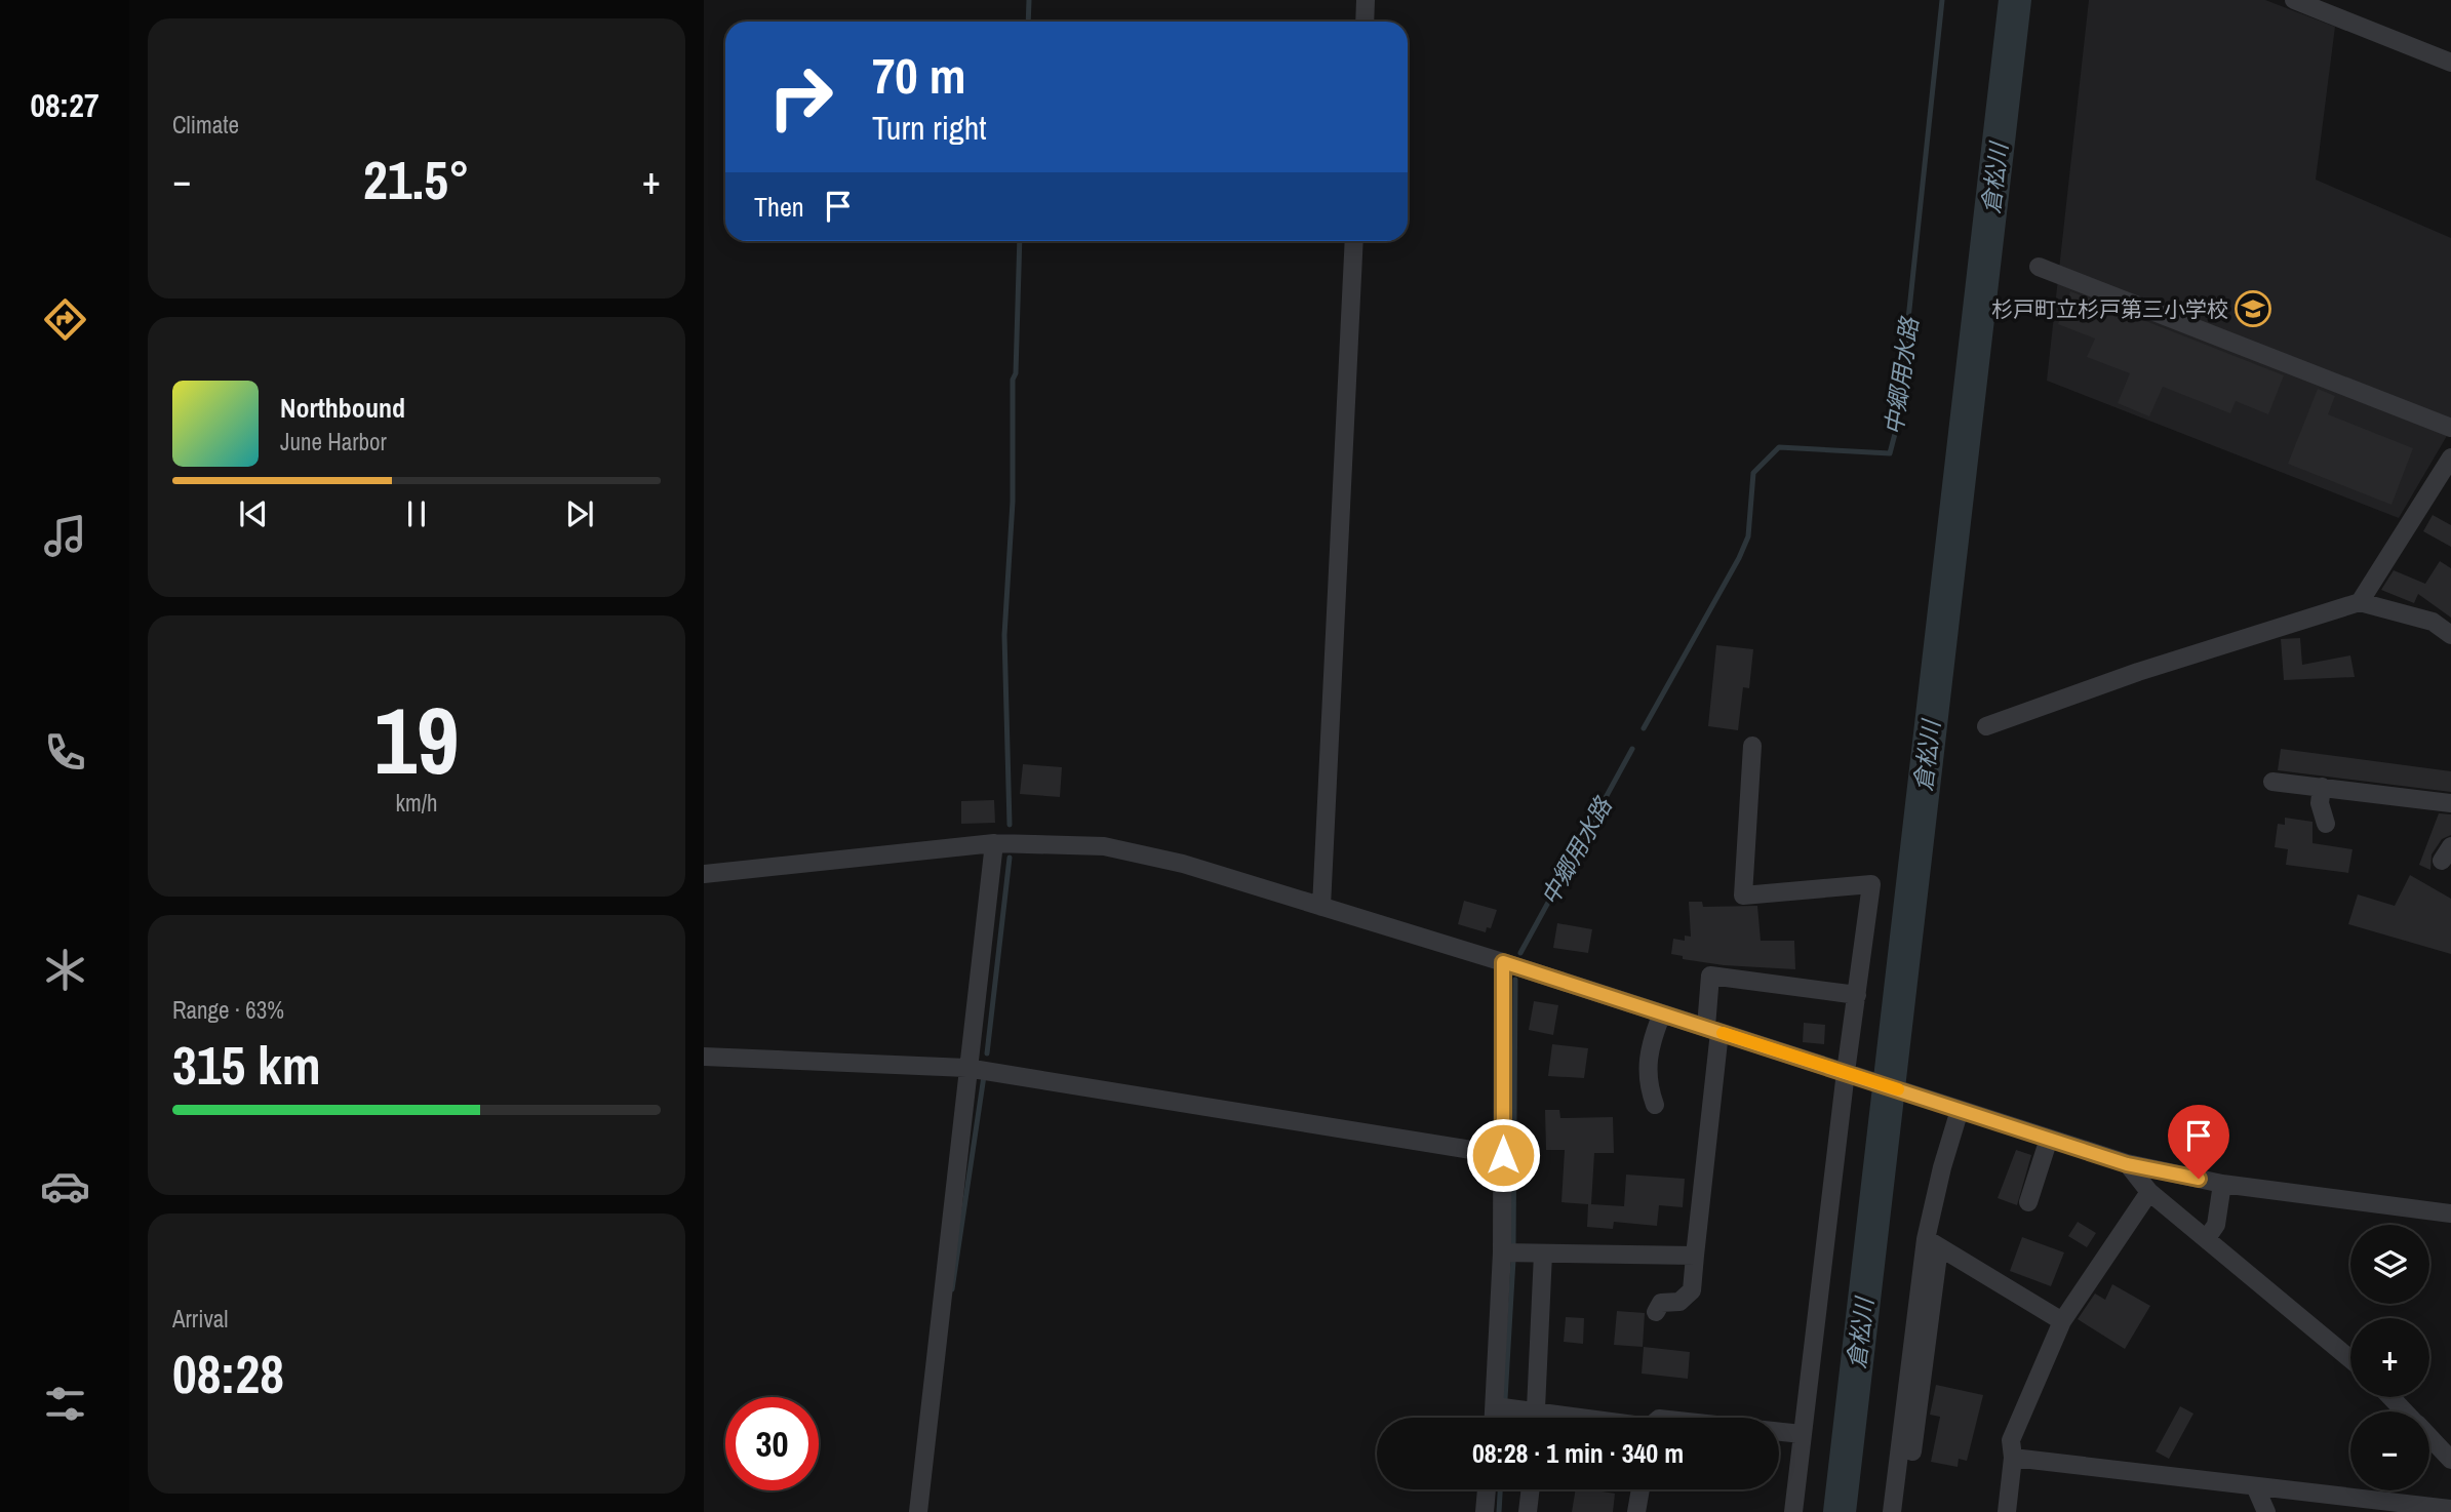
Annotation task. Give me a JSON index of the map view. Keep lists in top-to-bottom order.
{
  "water": ["倉松川", "中郷用水路"],
  "places": {
    "school or university": ["杉戸町立杉戸第三小学校"]
  },
  "page": {
    "tabs": "08:27",
    "tile": [
      "Climate",
      ["19", "km/h"],
      ["Range · 63%", "315 km"],
      ["Arrival", "08:28"]
    ],
    "turn": ["70 m", "Turn right"],
    "heat": ["−", "21.5°", "+"],
    "then": "Then",
    "song": ["Northbound", "June Harbor"],
    "map_buttons": ["+", "−"],
    "limit": "30",
    "trip": "08:28 · 1 min · 340 m"
  }
}
